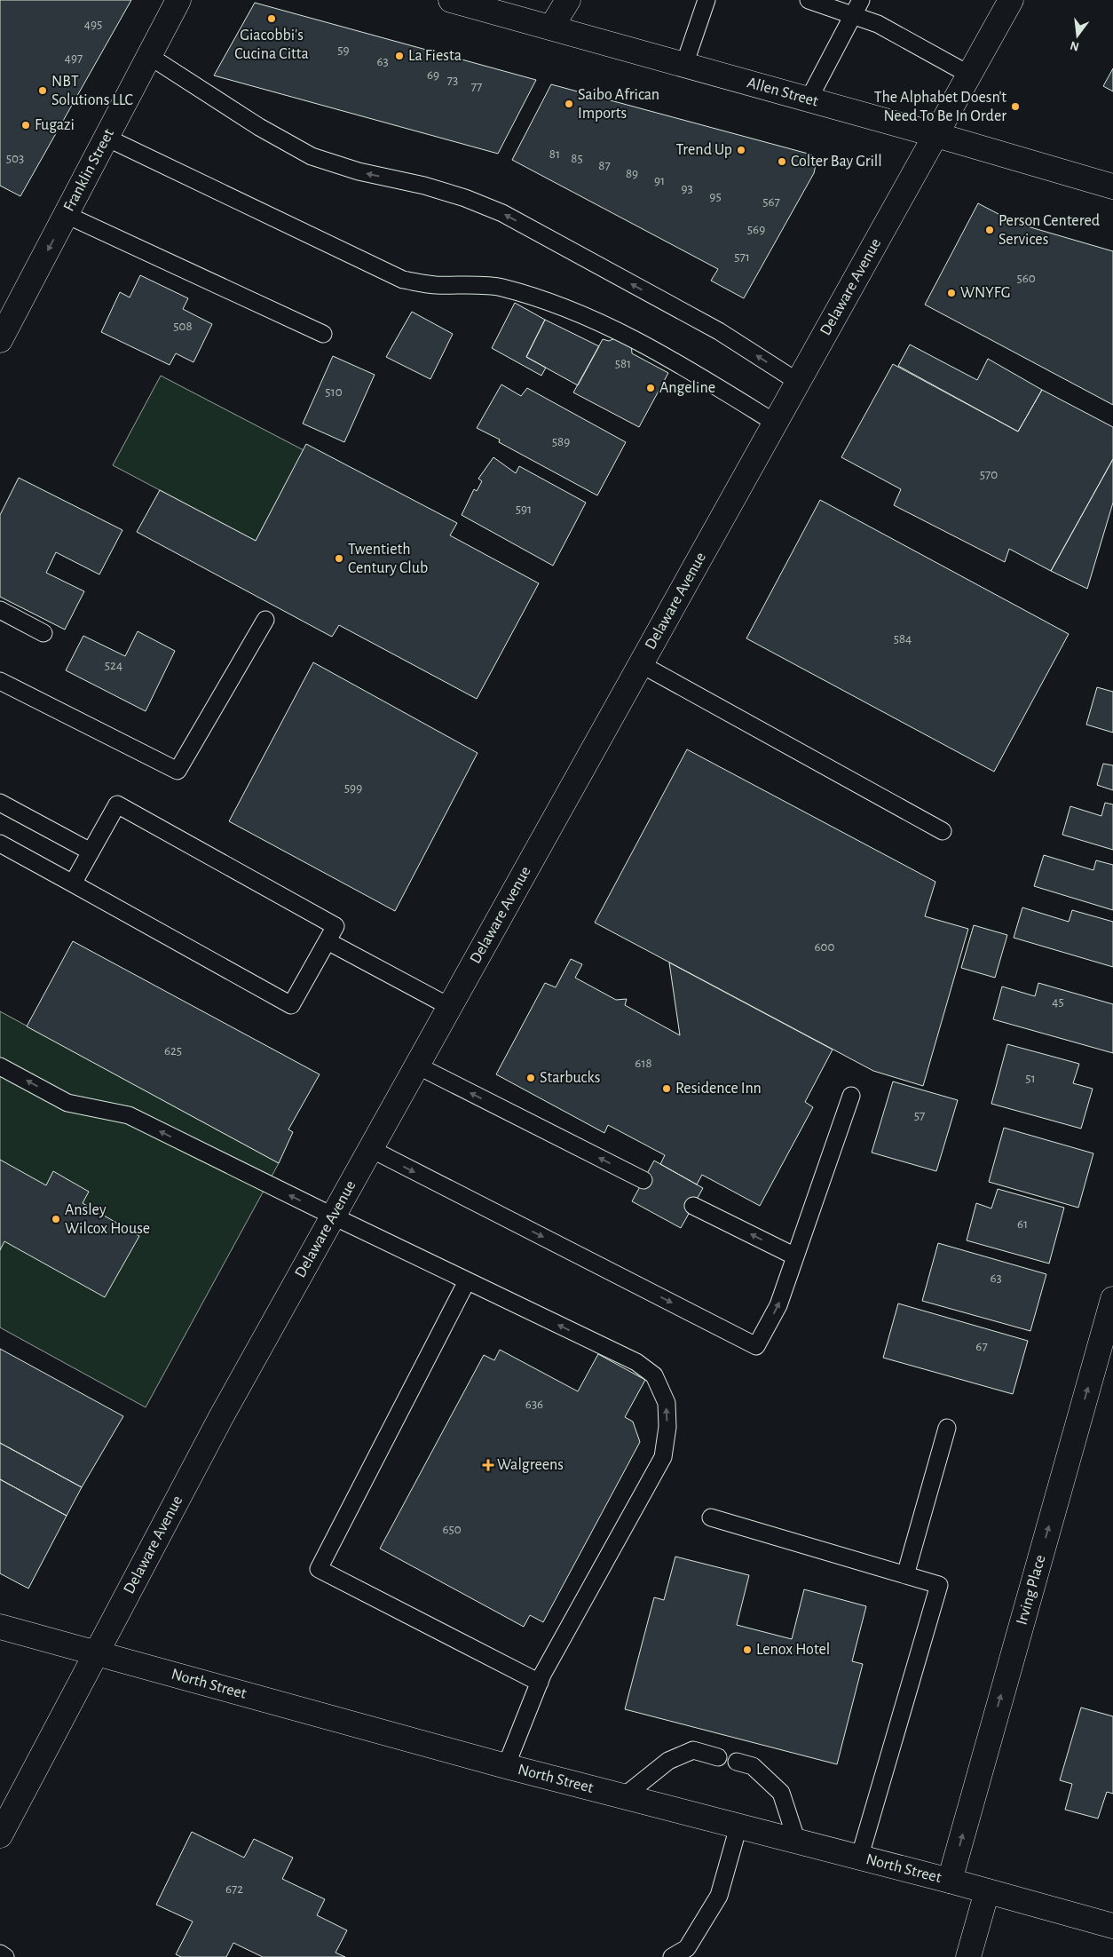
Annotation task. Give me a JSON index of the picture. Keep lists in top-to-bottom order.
{
  "streets": {
    "street": [
      "Allen Street",
      "Franklin Street",
      "Delaware Avenue",
      "Irving Place",
      "North Street"
    ]
  },
  "crossings": [
    ["Allen Street", "Delaware Avenue"],
    ["Delaware Avenue", "North Street"],
    ["Irving Place", "North Street"]
  ],
  "one_way": ["Franklin Street", "Irving Place"],
  "places": {
    "other": [
      "Giacobbi's Cucina Citta",
      "La Fiesta",
      "NBT Solutions LLC",
      "Saibo African Imports",
      "The Alphabet Doesn't Need To Be In Order",
      "Fugazi",
      "Trend Up",
      "Colter Bay Grill",
      "Person Centered Services",
      "WNYFG",
      "Angeline",
      "Twentieth Century Club",
      "Starbucks",
      "Residence Inn",
      "Ansley Wilcox House",
      "Lenox Hotel"
    ],
    "health": ["Walgreens"]
  },
  "house_numbers": [
    "495",
    "59",
    "497",
    "63",
    "69",
    "73",
    "77",
    "81",
    "503",
    "85",
    "87",
    "89",
    "91",
    "93",
    "95",
    "567",
    "569",
    "571",
    "560",
    "508",
    "581",
    "510",
    "589",
    "570",
    "591",
    "584",
    "524",
    "599",
    "600",
    "45",
    "625",
    "618",
    "51",
    "57",
    "61",
    "63",
    "67",
    "636",
    "650",
    "672"
  ],
  "north": "bottom"
}
